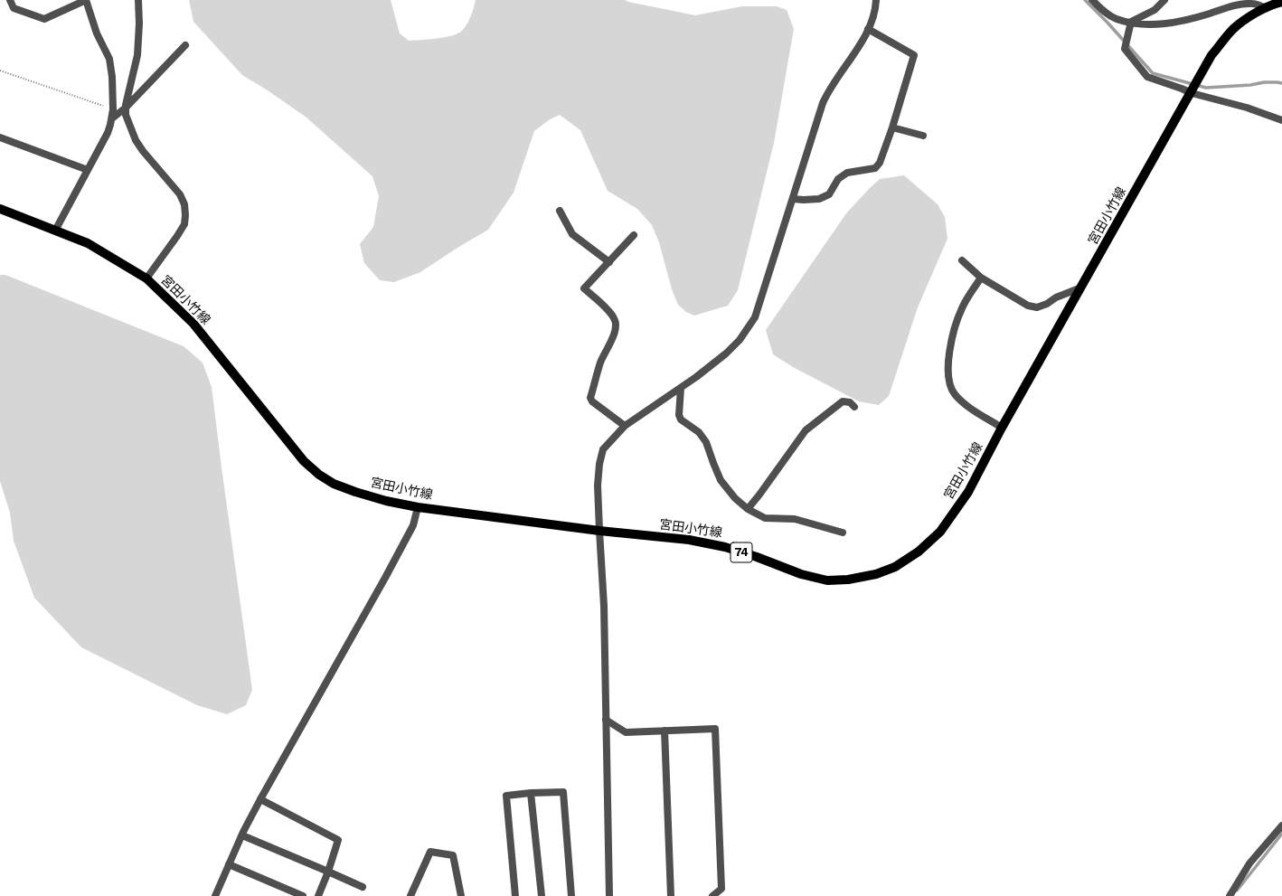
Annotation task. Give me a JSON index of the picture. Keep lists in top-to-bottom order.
{
  "streets": {
    "main road": ["宮田小竹線", "74"]
  }
}
